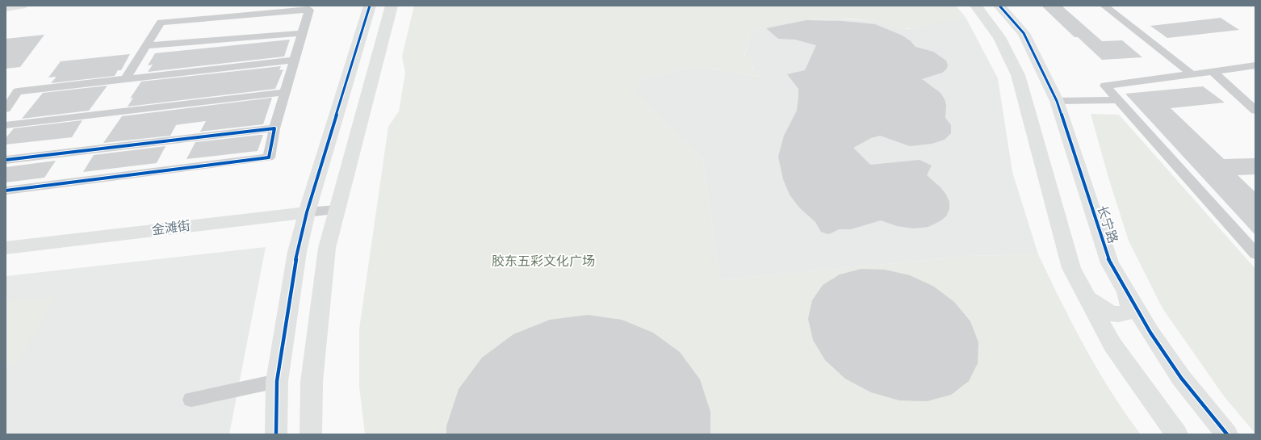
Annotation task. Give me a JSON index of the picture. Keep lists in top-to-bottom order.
{
  "streets": {
    "street": ["长宁路", "金滩街"]
  },
  "parks": ["胶东五彩文化广场"]
}
